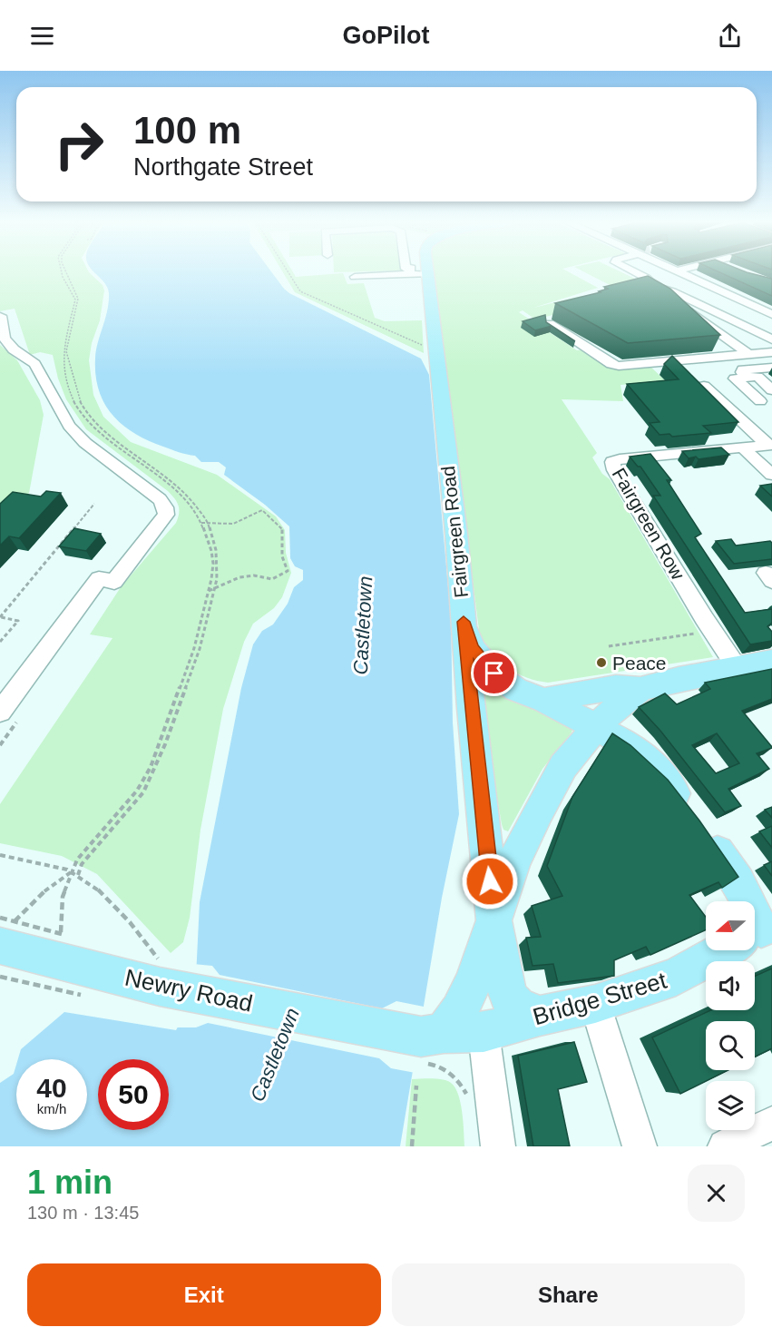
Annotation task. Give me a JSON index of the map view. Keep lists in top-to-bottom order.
{
  "streets": {
    "main road": ["Fairgreen Road", "Newry Road", "Bridge Street"],
    "street": ["Fairgreen Row"]
  },
  "crossings": [
    ["Fairgreen Road", "Bridge Street"],
    ["Newry Road", "Bridge Street"]
  ],
  "water": ["Castletown"],
  "places": ["Peace"],
  "north": "left",
  "page": {
    "header": "GoPilot",
    "turn": ["100 m", "Northgate Street"],
    "speed": "40 km/h",
    "limit": "50",
    "heading": ["1 min", "130 m · 13:45"],
    "buttons": ["Exit", "Share"]
  }
}
